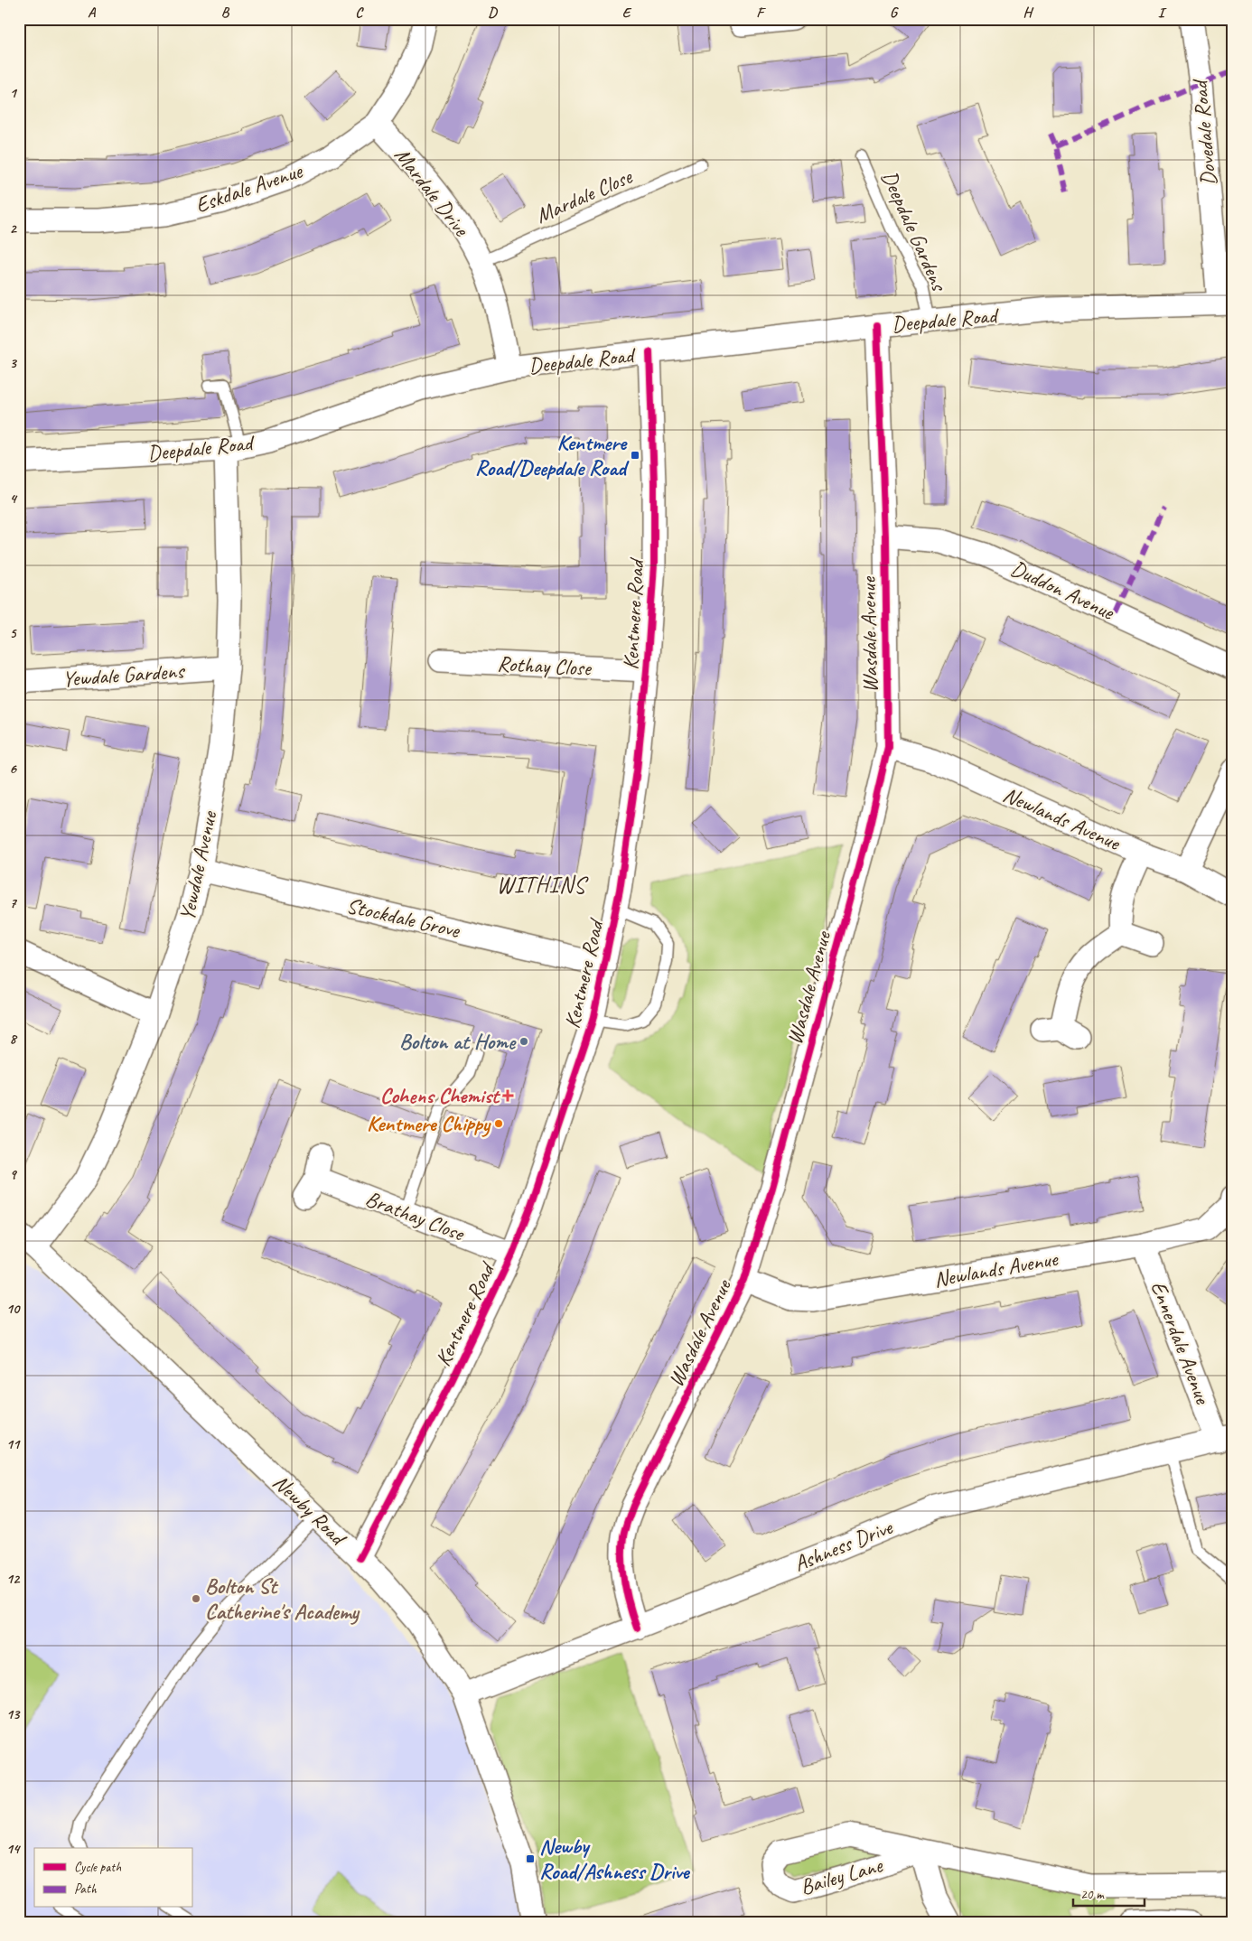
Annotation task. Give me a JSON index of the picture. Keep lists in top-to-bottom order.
{
  "streets": {
    "street": [
      "Dovedale Road",
      "Eskdale Avenue",
      "Mardale Drive",
      "Deepdale Road",
      "Duddon Avenue",
      "Kentmere Road",
      "Wasdale Avenue",
      "Rothay Close",
      "Yewdale Gardens",
      "Newlands Avenue",
      "Yewdale Avenue",
      "Stockdale Grove",
      "Brathay Close",
      "Ennerdale Avenue",
      "Newby Road",
      "Ashness Drive",
      "Bailey Lane"
    ],
    "lane": ["Mardale Close", "Deepdale Gardens"]
  },
  "crossings": [
    ["Dovedale Road", "Deepdale Road"],
    ["Eskdale Avenue", "Mardale Drive"],
    ["Mardale Drive", "Mardale Close"],
    ["Mardale Drive", "Deepdale Road"],
    ["Deepdale Gardens", "Deepdale Road"],
    ["Deepdale Road", "Kentmere Road"],
    ["Deepdale Road", "Wasdale Avenue"],
    ["Deepdale Road", "Yewdale Avenue"],
    ["Duddon Avenue", "Wasdale Avenue"],
    ["Kentmere Road", "Rothay Close"],
    ["Kentmere Road", "Stockdale Grove"],
    ["Kentmere Road", "Brathay Close"],
    ["Kentmere Road", "Newby Road"],
    ["Wasdale Avenue", "Newlands Avenue"],
    ["Wasdale Avenue", "Ashness Drive"],
    ["Yewdale Gardens", "Yewdale Avenue"],
    ["Newlands Avenue", "Ennerdale Avenue"],
    ["Yewdale Avenue", "Stockdale Grove"],
    ["Yewdale Avenue", "Newby Road"],
    ["Ennerdale Avenue", "Ashness Drive"],
    ["Newby Road", "Ashness Drive"]
  ],
  "districts": ["WITHINS"],
  "places": {
    "transit": ["Kentmere Road/Deepdale Road", "Newby Road/Ashness Drive"],
    "other": ["Bolton at Home", "Kentmere Chippy", "Bolton St Catherine's Academy"],
    "health": ["Cohens Chemist"]
  },
  "legend": ["Cycle path", "Path"],
  "scale_bar": "20 m",
  "grid": {
    "columns": [
      "A",
      "B",
      "C",
      "D",
      "E",
      "F",
      "G",
      "H",
      "I"
    ],
    "rows": [
      "1",
      "2",
      "3",
      "4",
      "5",
      "6",
      "7",
      "8",
      "9",
      "10",
      "11",
      "12",
      "13",
      "14"
    ]
  }
}
